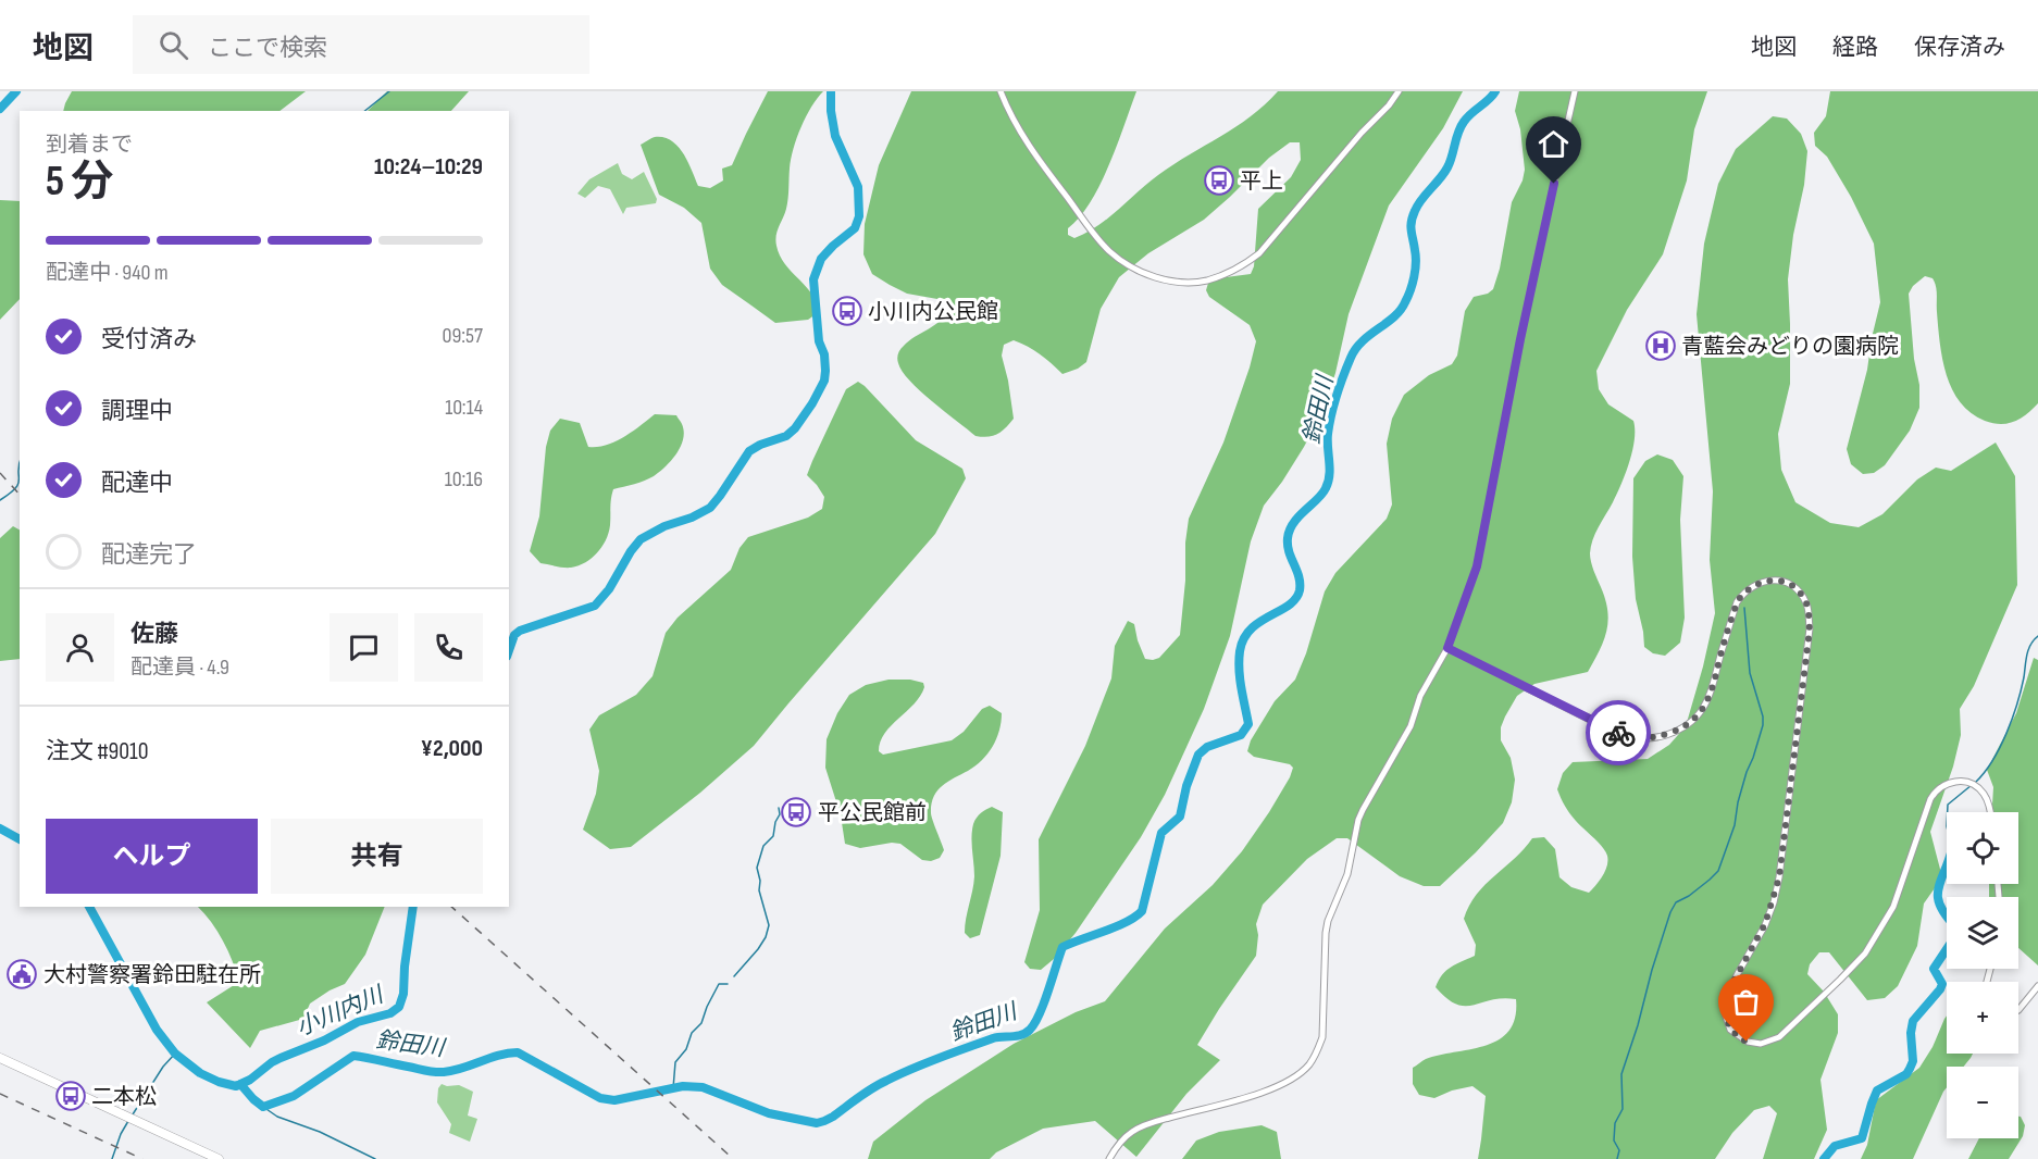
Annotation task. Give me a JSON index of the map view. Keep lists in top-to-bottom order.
{
  "water": ["鈴田川", "小川内川"],
  "places": {
    "bus stop": [
      "平上",
      "小川内公民館",
      "平公民館前",
      "二本松"
    ],
    "hospital": ["青藍会みどりの園病院"],
    "public building": ["大村警察署鈴田駐在所"]
  },
  "page": {
    "header": "地図",
    "search": "ここで検索",
    "nav": ["地図", "経路", "保存済み"],
    "heading": ["5 分", "到着まで", "10:24–10:29"],
    "panel": [
      "佐藤",
      "配達員 · 4.9",
      "注文 #9010",
      "¥2,000"
    ],
    "bar": "配達中 · 940 m",
    "list": [
      ["受付済み", "09:57"],
      ["調理中", "10:14"],
      ["配達中", "10:16"],
      "配達完了"
    ],
    "buttons": ["ヘルプ", "共有"],
    "map_buttons": ["+", "−"]
  }
}
